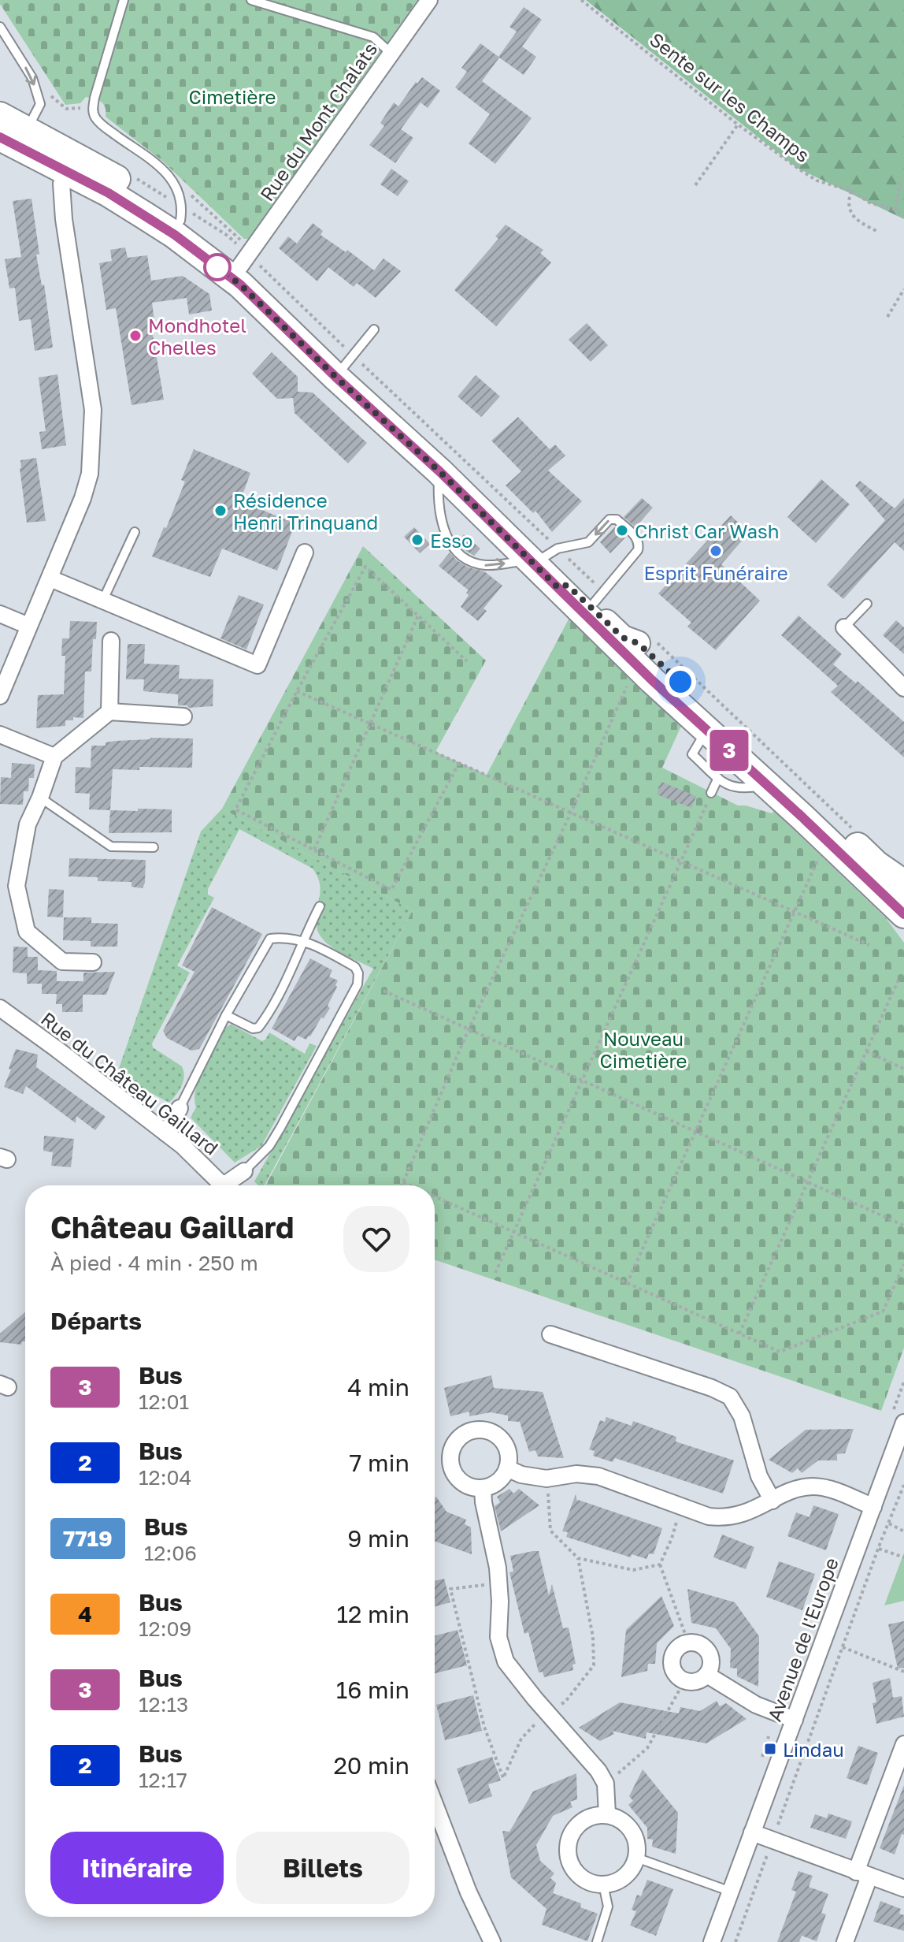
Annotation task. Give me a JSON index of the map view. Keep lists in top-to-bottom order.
{
  "streets": {
    "street": ["Rue du Mont Chalats", "Rue du Château Gaillard", "Avenue de l'Europe"],
    "path": ["Sente sur les Champs"]
  },
  "parks": ["Cimetière", "Nouveau Cimetière"],
  "places": {
    "other": [
      "Mondhotel Chelles",
      "Résidence Henri Trinquand",
      "Christ Car Wash",
      "Esso",
      "Esprit Funéraire"
    ],
    "transit": ["Lindau"]
  },
  "lines": ["bus line 3"],
  "page": {
    "on_map": "3",
    "heading": [
      ["Château Gaillard", "À pied · 4 min · 250 m"],
      "Départs"
    ],
    "list": [
      {
        "mark": "3",
        "name": "Bus",
        "note": "12:01",
        "value": "4 min"
      },
      {
        "mark": "2",
        "name": "Bus",
        "note": "12:04",
        "value": "7 min"
      },
      {
        "mark": "7719",
        "name": "Bus",
        "note": "12:06",
        "value": "9 min"
      },
      {
        "mark": "4",
        "name": "Bus",
        "note": "12:09",
        "value": "12 min"
      },
      {
        "mark": "3",
        "name": "Bus",
        "note": "12:13",
        "value": "16 min"
      },
      {
        "mark": "2",
        "name": "Bus",
        "note": "12:17",
        "value": "20 min"
      }
    ],
    "buttons": ["Itinéraire", "Billets"]
  }
}
